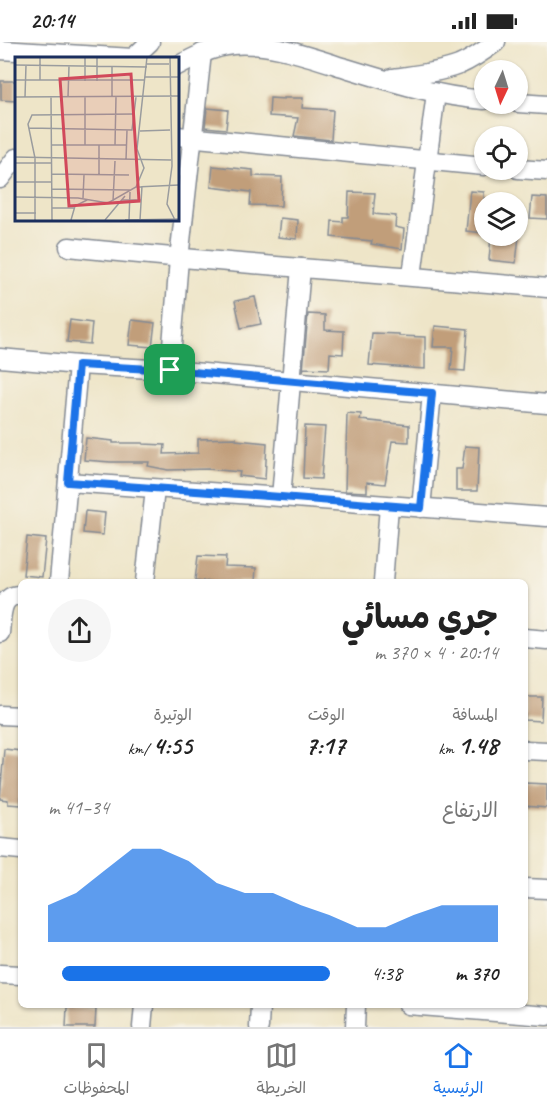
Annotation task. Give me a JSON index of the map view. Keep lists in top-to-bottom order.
{
  "north": "bottom",
  "page": {
    "status": "20:14",
    "heading": ["جري مسائي", "20:14 · 4 × 370 m"],
    "stats": [
      ["المسافة", "1.48 km"],
      ["الوقت", "7:17"],
      ["الوتيرة", "4:55 /km"]
    ],
    "chart": ["الارتفاع", "34–41 m"],
    "list": [
      {
        "name": "370 m",
        "note": "4:38"
      }
    ],
    "tabs": ["الرئيسية", "الخريطة", "المحفوظات"]
  }
}
